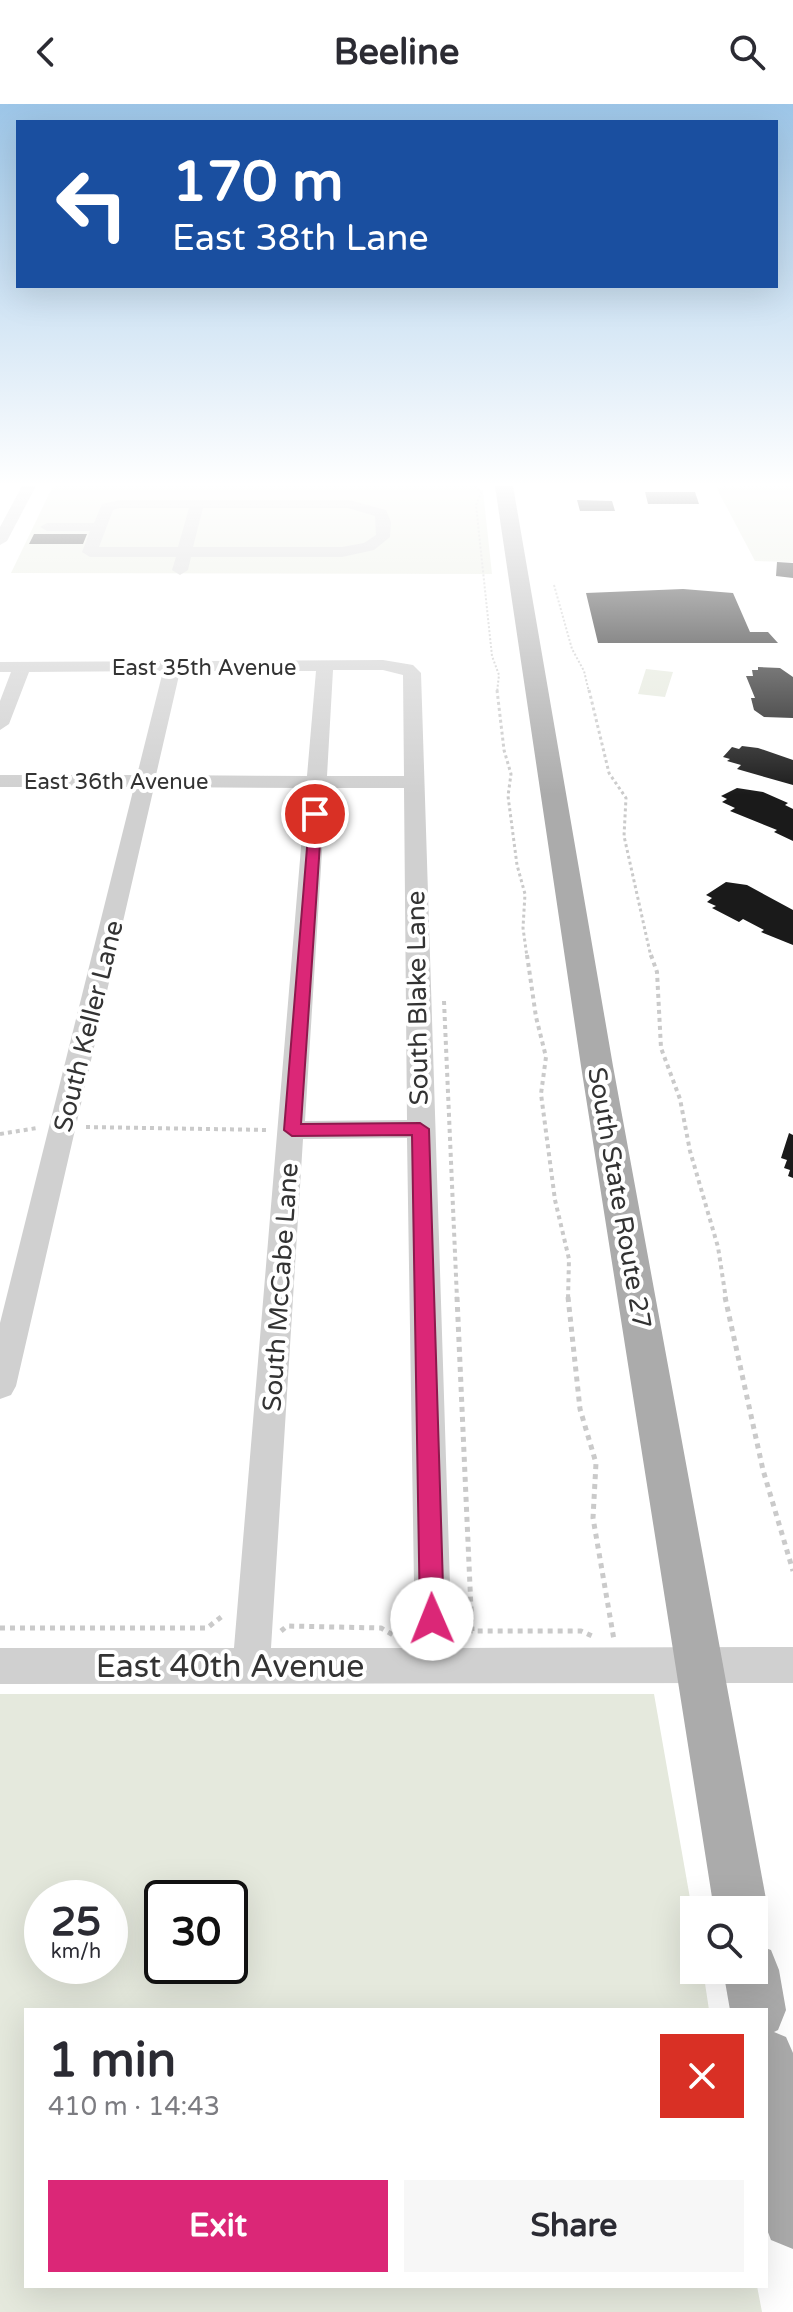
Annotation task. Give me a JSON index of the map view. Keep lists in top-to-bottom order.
{
  "streets": {
    "main road": ["South State Route 27"],
    "street": [
      "East 35th Avenue",
      "East 36th Avenue",
      "South Blake Lane",
      "South Keller Lane",
      "South McCabe Lane",
      "East 40th Avenue"
    ]
  },
  "crossings": [
    ["East 35th Avenue", "South Blake Lane"],
    ["East 35th Avenue", "South Keller Lane"],
    ["East 35th Avenue", "South McCabe Lane"],
    ["East 36th Avenue", "South Blake Lane"],
    ["East 36th Avenue", "South Keller Lane"],
    ["East 36th Avenue", "South McCabe Lane"],
    ["South Blake Lane", "East 40th Avenue"],
    ["South State Route 27", "East 40th Avenue"],
    ["South McCabe Lane", "East 40th Avenue"]
  ],
  "page": {
    "header": "Beeline",
    "turn": ["170 m", "East 38th Lane"],
    "speed": "25 km/h",
    "limit": "30",
    "heading": ["1 min", "410 m · 14:43"],
    "buttons": ["Exit", "Share"]
  }
}
